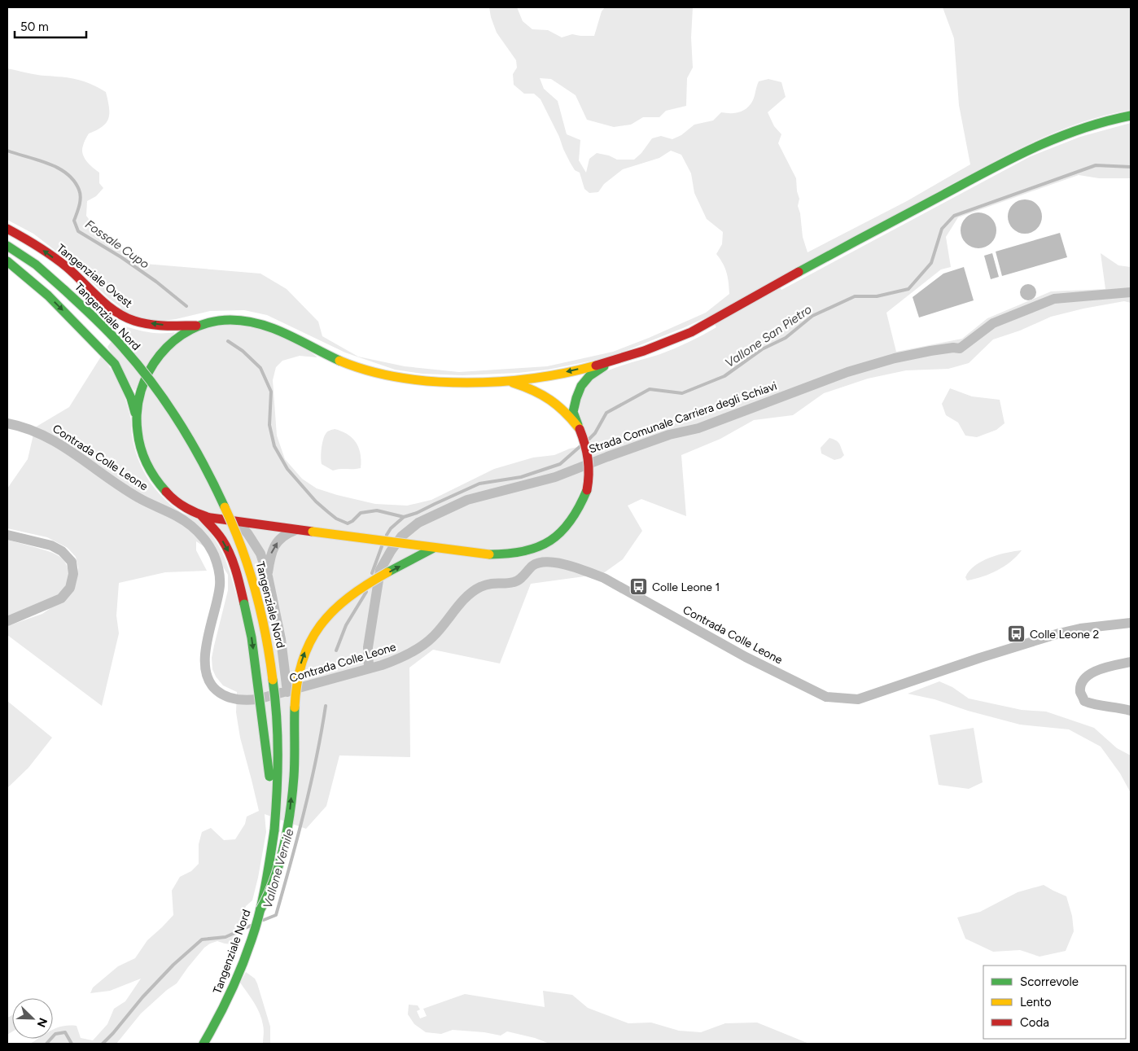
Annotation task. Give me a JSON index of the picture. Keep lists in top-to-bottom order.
{
  "streets": {
    "main road": ["Tangenziale Ovest", "Tangenziale Nord"],
    "street": ["Strada Comunale Carriera degli Schiavi", "Contrada Colle Leone"]
  },
  "crossings": [
    ["Strada Comunale Carriera degli Schiavi", "Contrada Colle Leone"]
  ],
  "water": ["Fossale Cupo", "Vallone San Pietro", "Vallone Vernile"],
  "places": {
    "bus stop": ["Colle Leone 1", "Colle Leone 2"]
  },
  "legend": ["Scorrevole", "Lento", "Coda"],
  "scale_bar": "50 m",
  "north": "bottom right"
}
